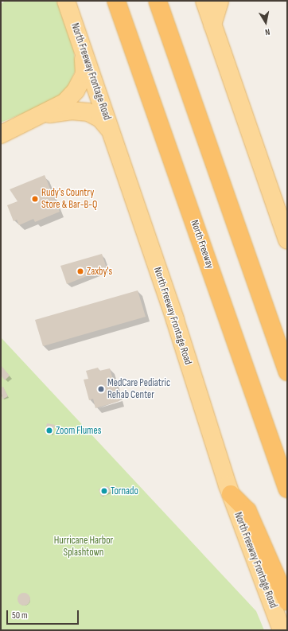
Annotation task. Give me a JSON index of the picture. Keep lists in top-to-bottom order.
{
  "streets": {
    "highway": ["North Freeway"],
    "main road": ["North Freeway Frontage Road"]
  },
  "parks": ["Hurricane Harbor Splashtown"],
  "places": [
    "Rudy's Country Store & Bar-B-Q",
    "Zaxby's",
    "MedCare Pediatric Rehab Center",
    "Zoom Flumes",
    "Tornado"
  ],
  "scale_bar": "50 m",
  "north": "bottom"
}
